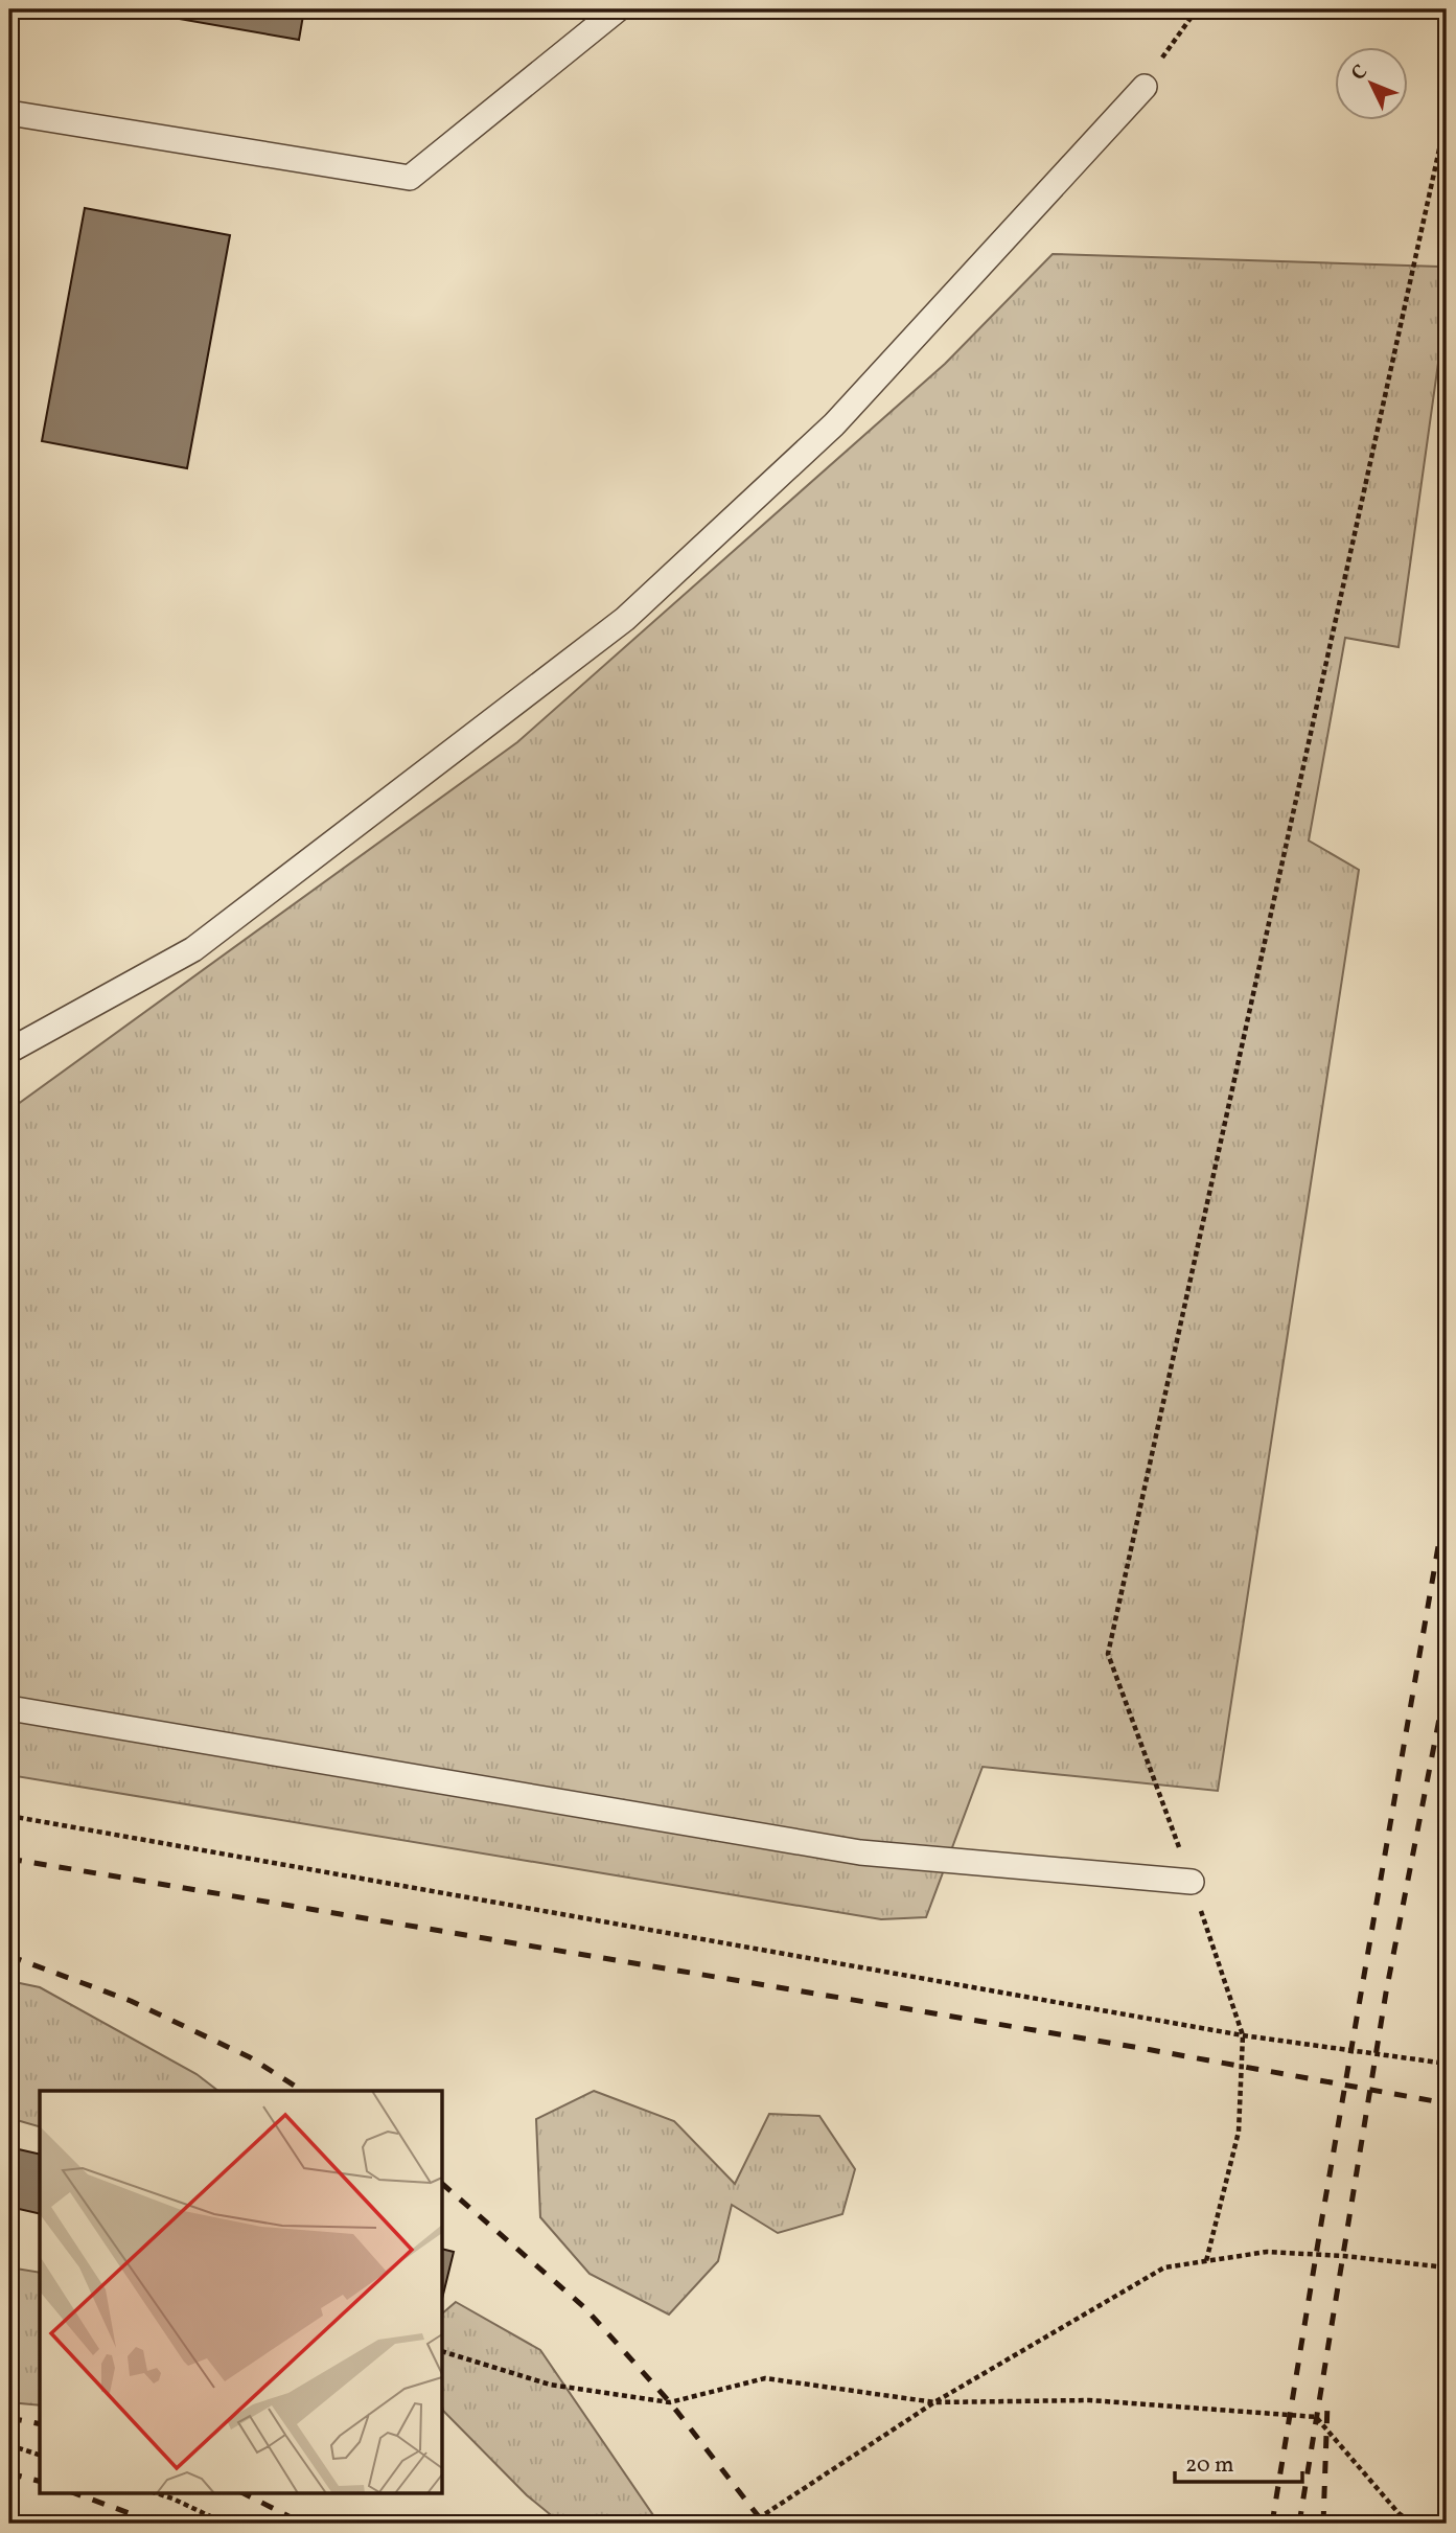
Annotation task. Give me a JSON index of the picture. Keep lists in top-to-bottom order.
{
  "scale_bar": "20 m",
  "north": "top left"
}
